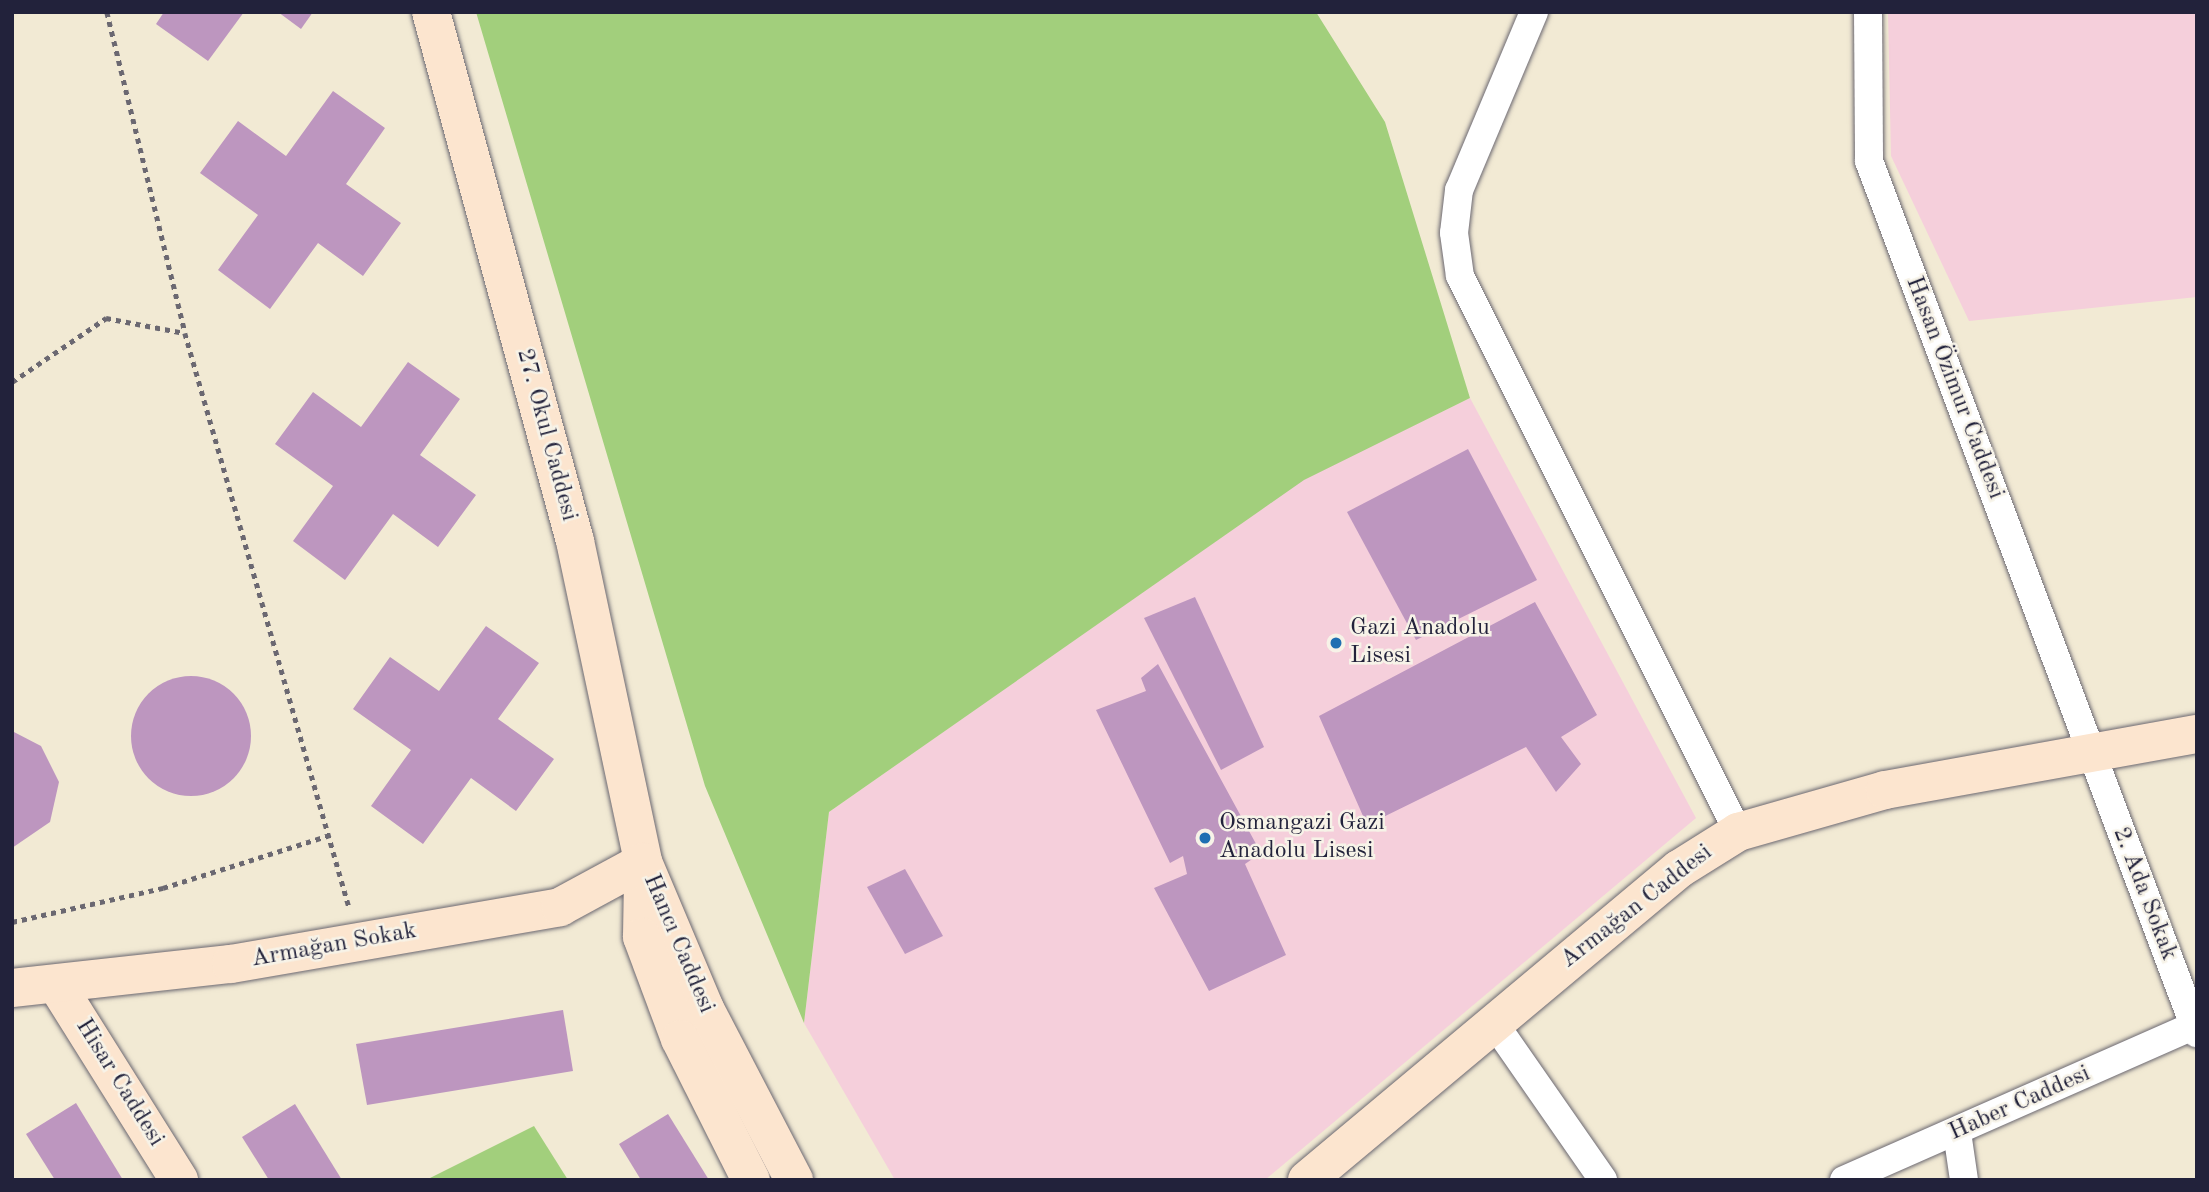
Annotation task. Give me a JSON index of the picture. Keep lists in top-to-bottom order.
{
  "streets": {
    "street": [
      "Hasan Özimur Caddesi",
      "27. Okul Caddesi",
      "2. Ada Sokak",
      "Armağan Caddesi",
      "Hancı Caddesi",
      "Armağan Sokak",
      "Hisar Caddesi",
      "Haber Caddesi"
    ]
  },
  "crossings": [
    ["Hasan Özimur Caddesi", "2. Ada Sokak"],
    ["Hasan Özimur Caddesi", "Armağan Caddesi"],
    ["27. Okul Caddesi", "Hancı Caddesi"],
    ["27. Okul Caddesi", "Armağan Sokak"],
    ["2. Ada Sokak", "Armağan Caddesi"],
    ["2. Ada Sokak", "Haber Caddesi"],
    ["Hancı Caddesi", "Armağan Sokak"],
    ["Armağan Sokak", "Hisar Caddesi"]
  ],
  "places": ["Gazi Anadolu Lisesi", "Osmangazi Gazi Anadolu Lisesi"]
}
